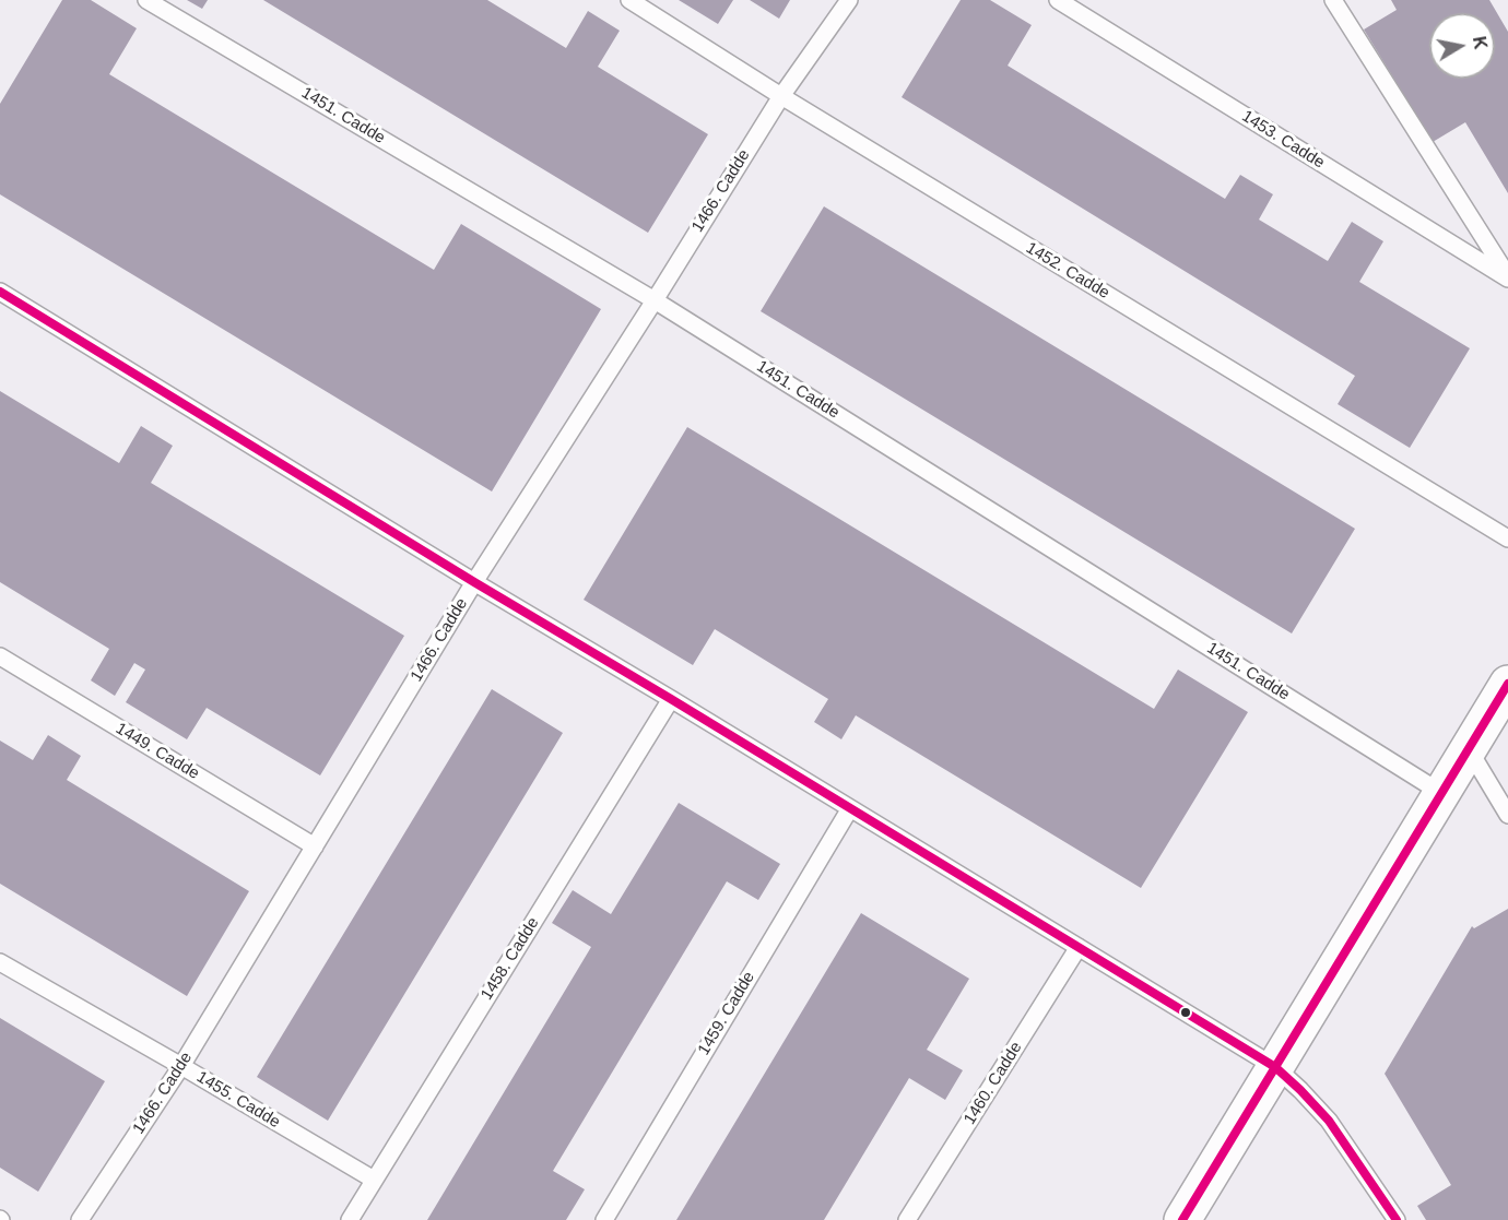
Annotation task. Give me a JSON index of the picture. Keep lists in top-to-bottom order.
{
  "streets": {
    "lane": [
      "1451. Cadde",
      "1453. Cadde",
      "1466. Cadde",
      "1452. Cadde",
      "1449. Cadde",
      "1458. Cadde",
      "1459. Cadde",
      "1460. Cadde",
      "1455. Cadde"
    ]
  },
  "crossings": [
    ["1451. Cadde", "1466. Cadde"],
    ["1466. Cadde", "1452. Cadde"],
    ["1466. Cadde", "1449. Cadde"],
    ["1466. Cadde", "1455. Cadde"],
    ["1458. Cadde", "1455. Cadde"]
  ],
  "north": "right"
}
